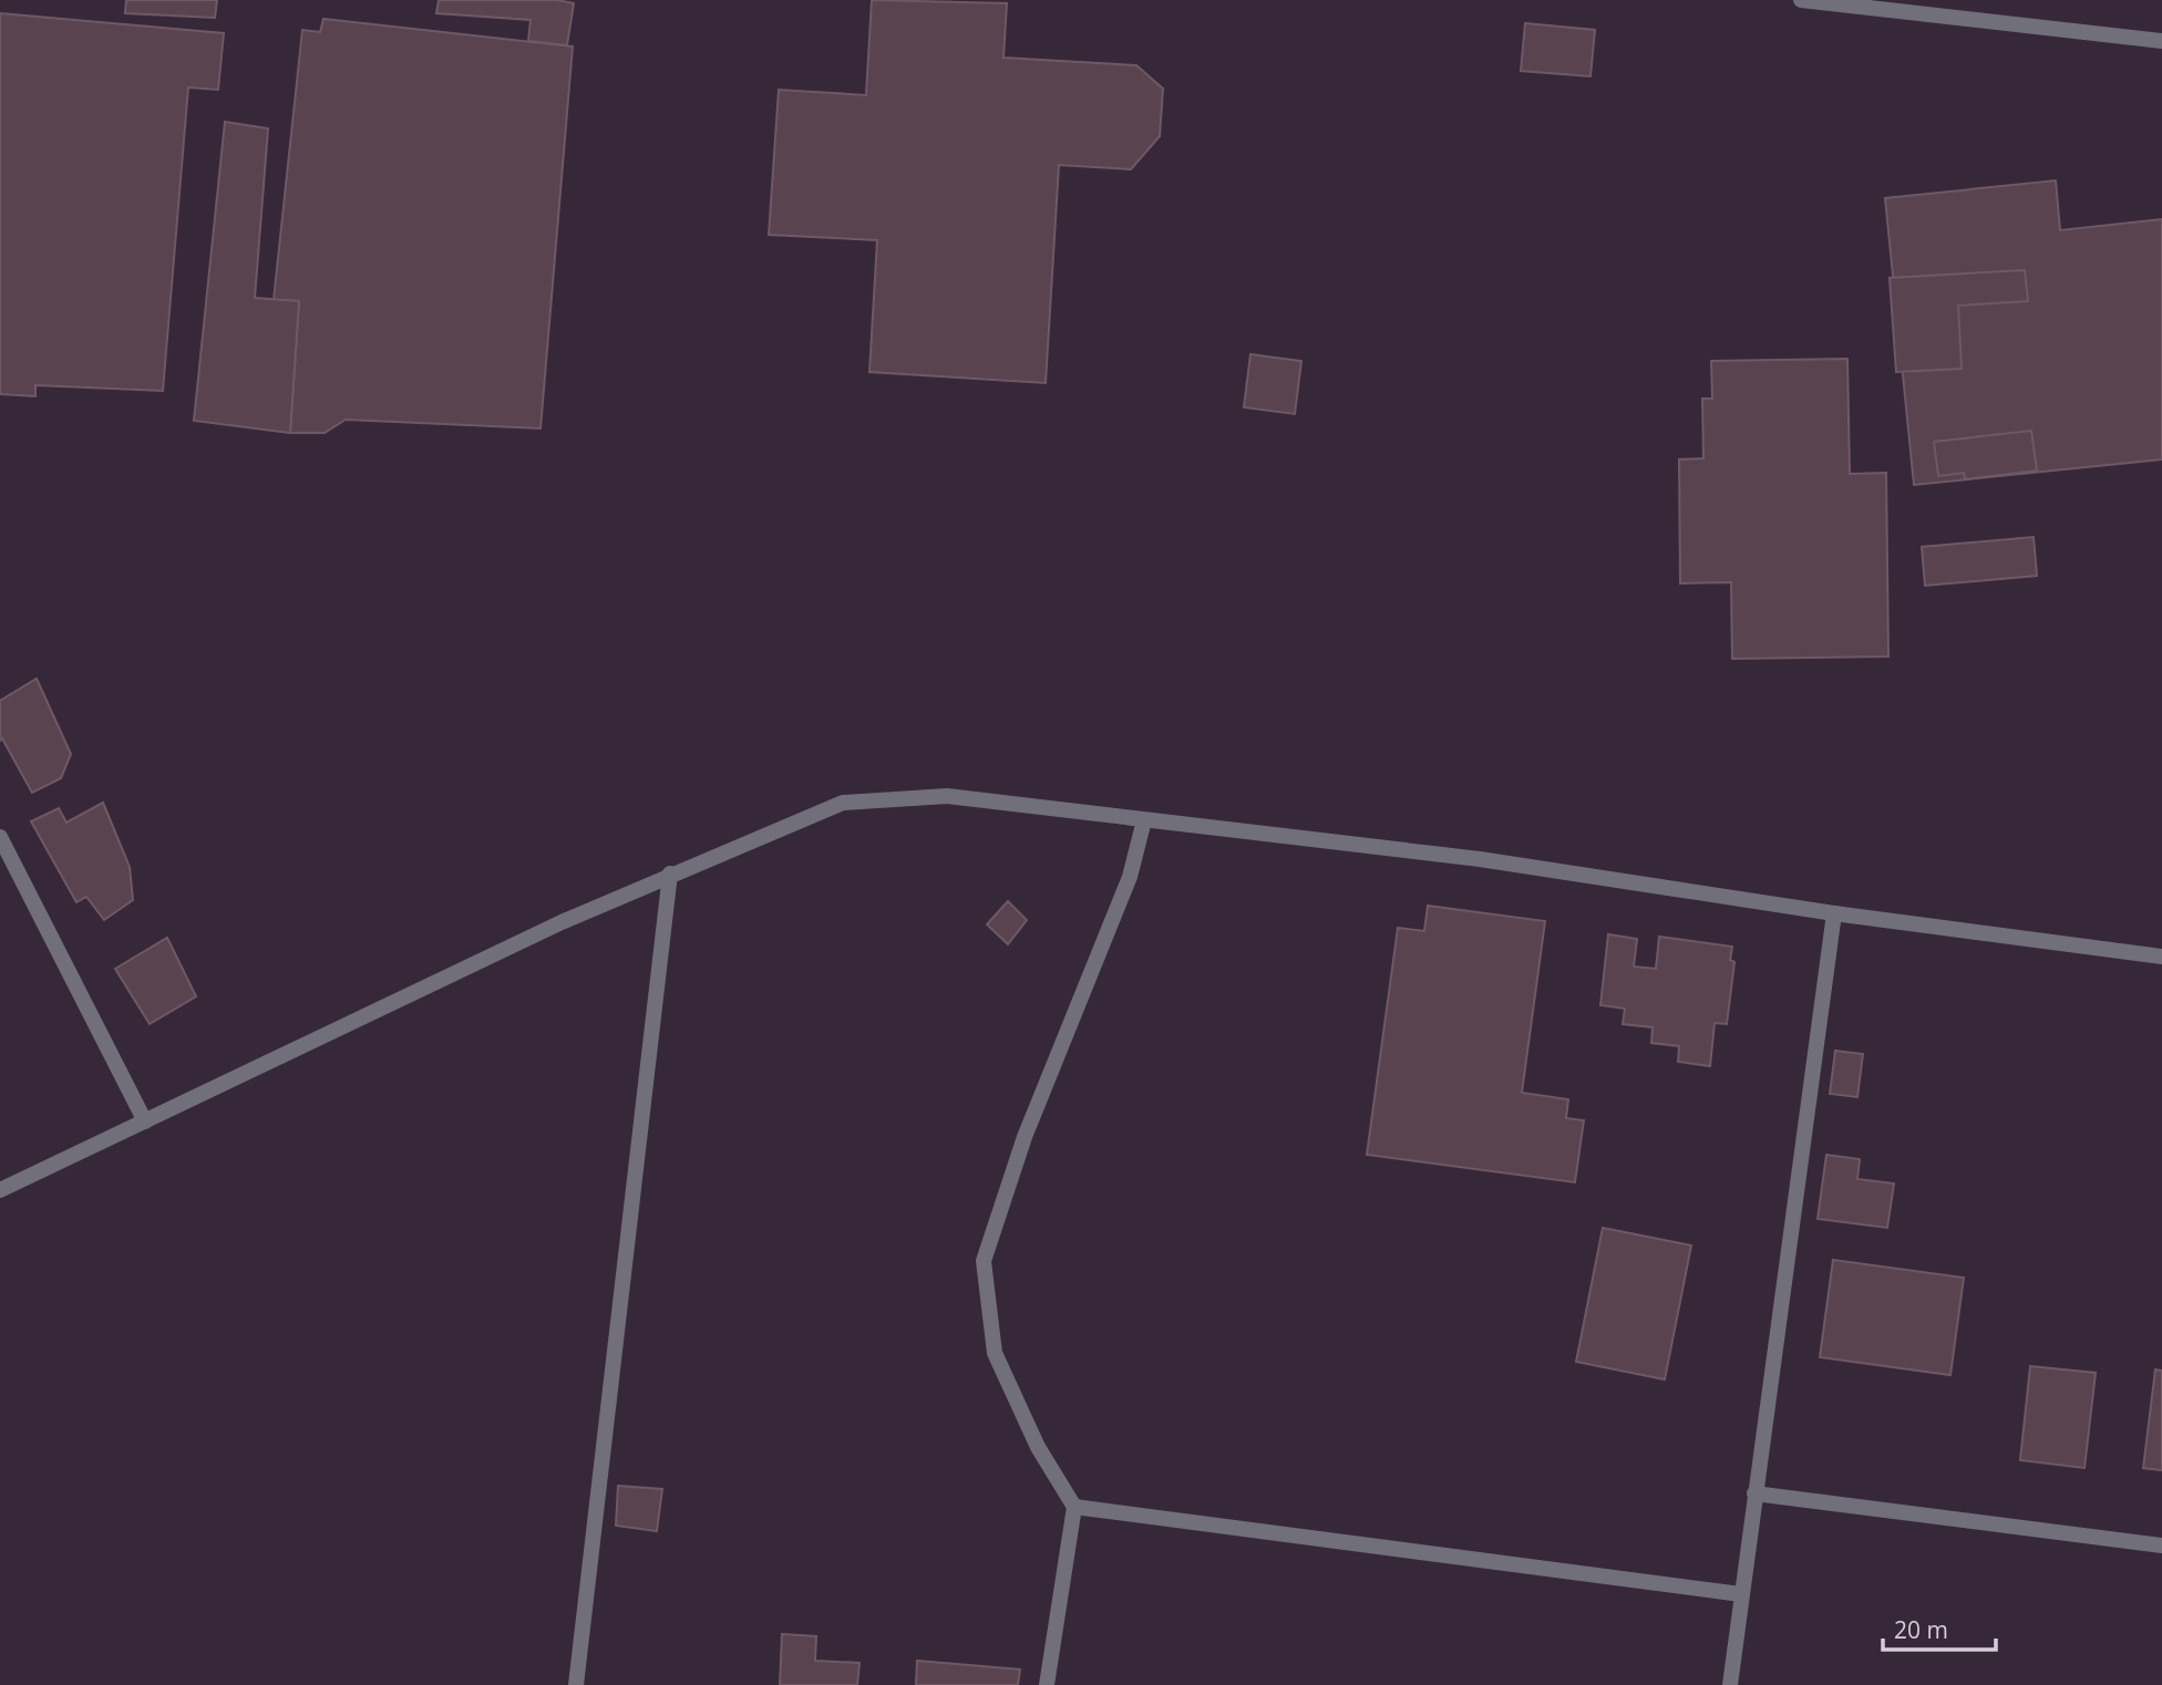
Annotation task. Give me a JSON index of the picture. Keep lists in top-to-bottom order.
{
  "scale_bar": "20 m"
}
